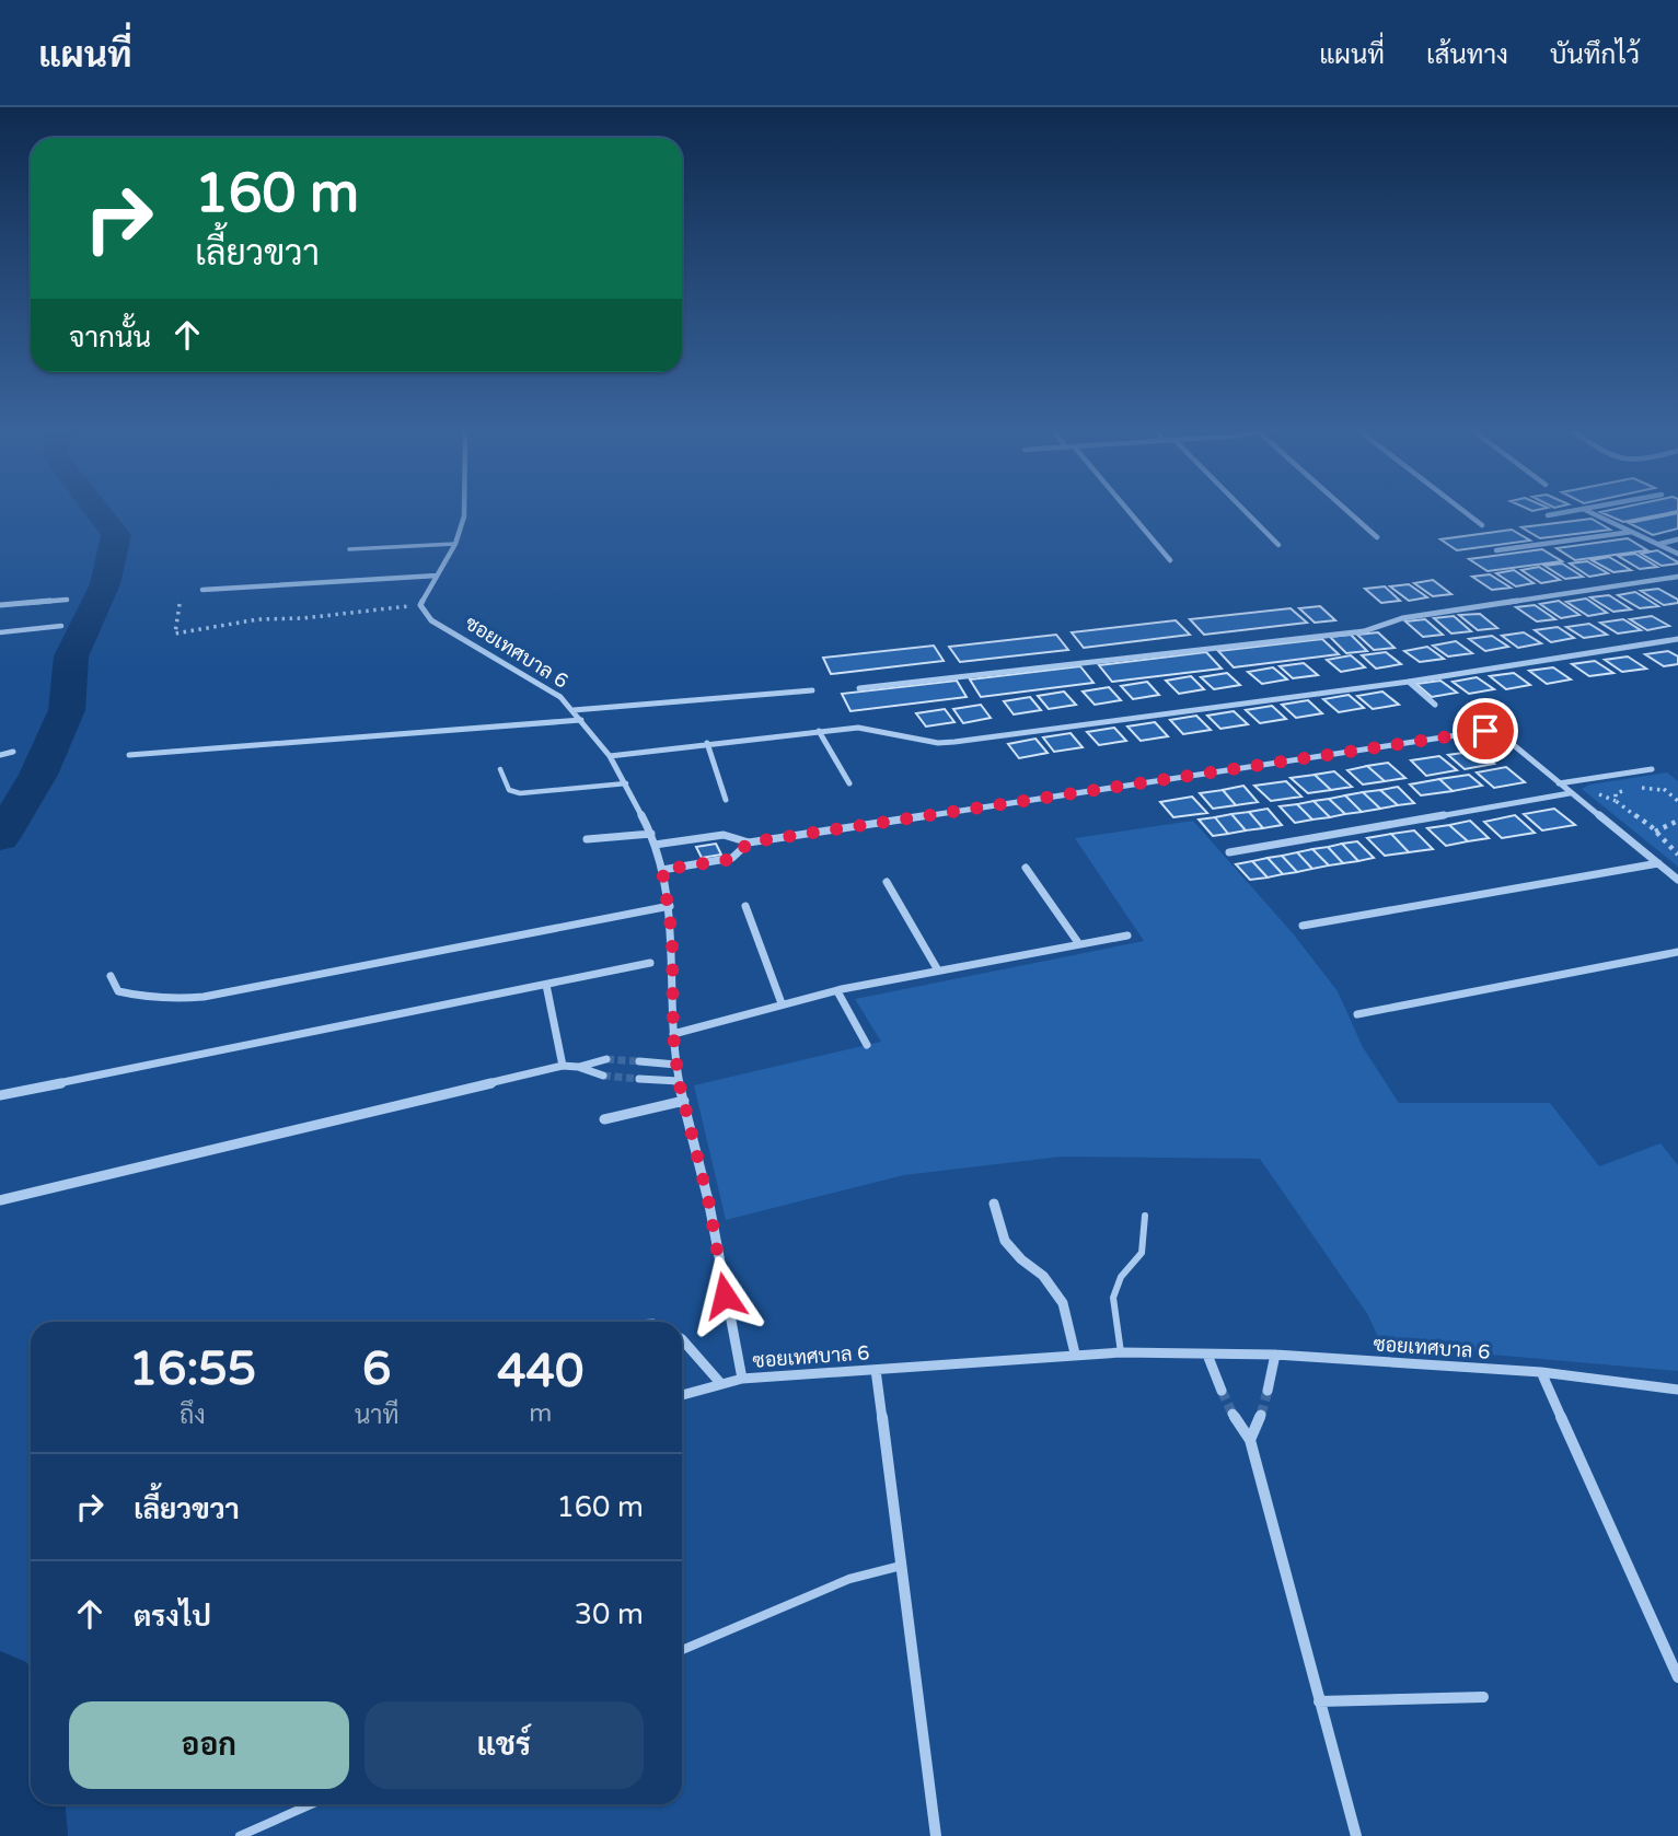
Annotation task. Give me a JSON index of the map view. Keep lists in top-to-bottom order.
{
  "streets": {
    "street": ["ซอยเทศบาล 6"]
  },
  "page": {
    "header": "แผนที่",
    "nav": ["แผนที่", "เส้นทาง", "บันทึกไว้"],
    "turn": ["160 m", "เลี้ยวขวา"],
    "then": "จากนั้น",
    "eta": [
      "16:55",
      "ถึง",
      "6",
      "นาที",
      "440",
      "m"
    ],
    "list": [
      {
        "name": "เลี้ยวขวา",
        "value": "160 m"
      },
      {
        "name": "ตรงไป",
        "value": "30 m"
      }
    ],
    "buttons": ["ออก", "แชร์"]
  }
}
